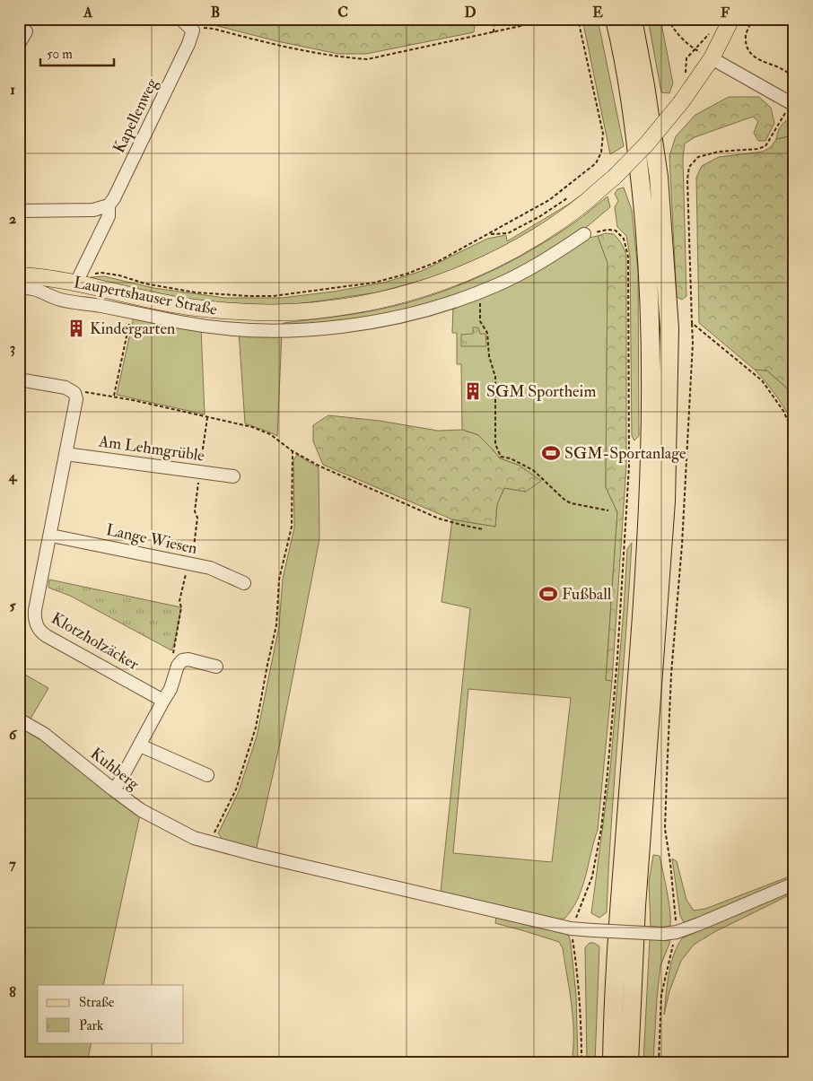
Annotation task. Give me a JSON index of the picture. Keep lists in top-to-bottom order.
{
  "streets": {
    "main road": ["Laupertshauser Straße"],
    "street": [
      "Kapellenweg",
      "Am Lehmgrüble",
      "Lange Wiesen",
      "Klotzholzäcker",
      "Kuhberg"
    ]
  },
  "crossings": [
    ["Kapellenweg", "Laupertshauser Straße"],
    ["Am Lehmgrüble", "Klotzholzäcker"],
    ["Lange Wiesen", "Klotzholzäcker"]
  ],
  "places": {
    "building": ["Kindergarten", "SGM Sportheim"],
    "sports": ["SGM-Sportanlage", "Fußball"]
  },
  "legend": ["Straße", "Park"],
  "scale_bar": "50 m",
  "grid": {
    "columns": [
      "A",
      "B",
      "C",
      "D",
      "E",
      "F"
    ],
    "rows": [
      "1",
      "2",
      "3",
      "4",
      "5",
      "6",
      "7",
      "8"
    ]
  }
}
